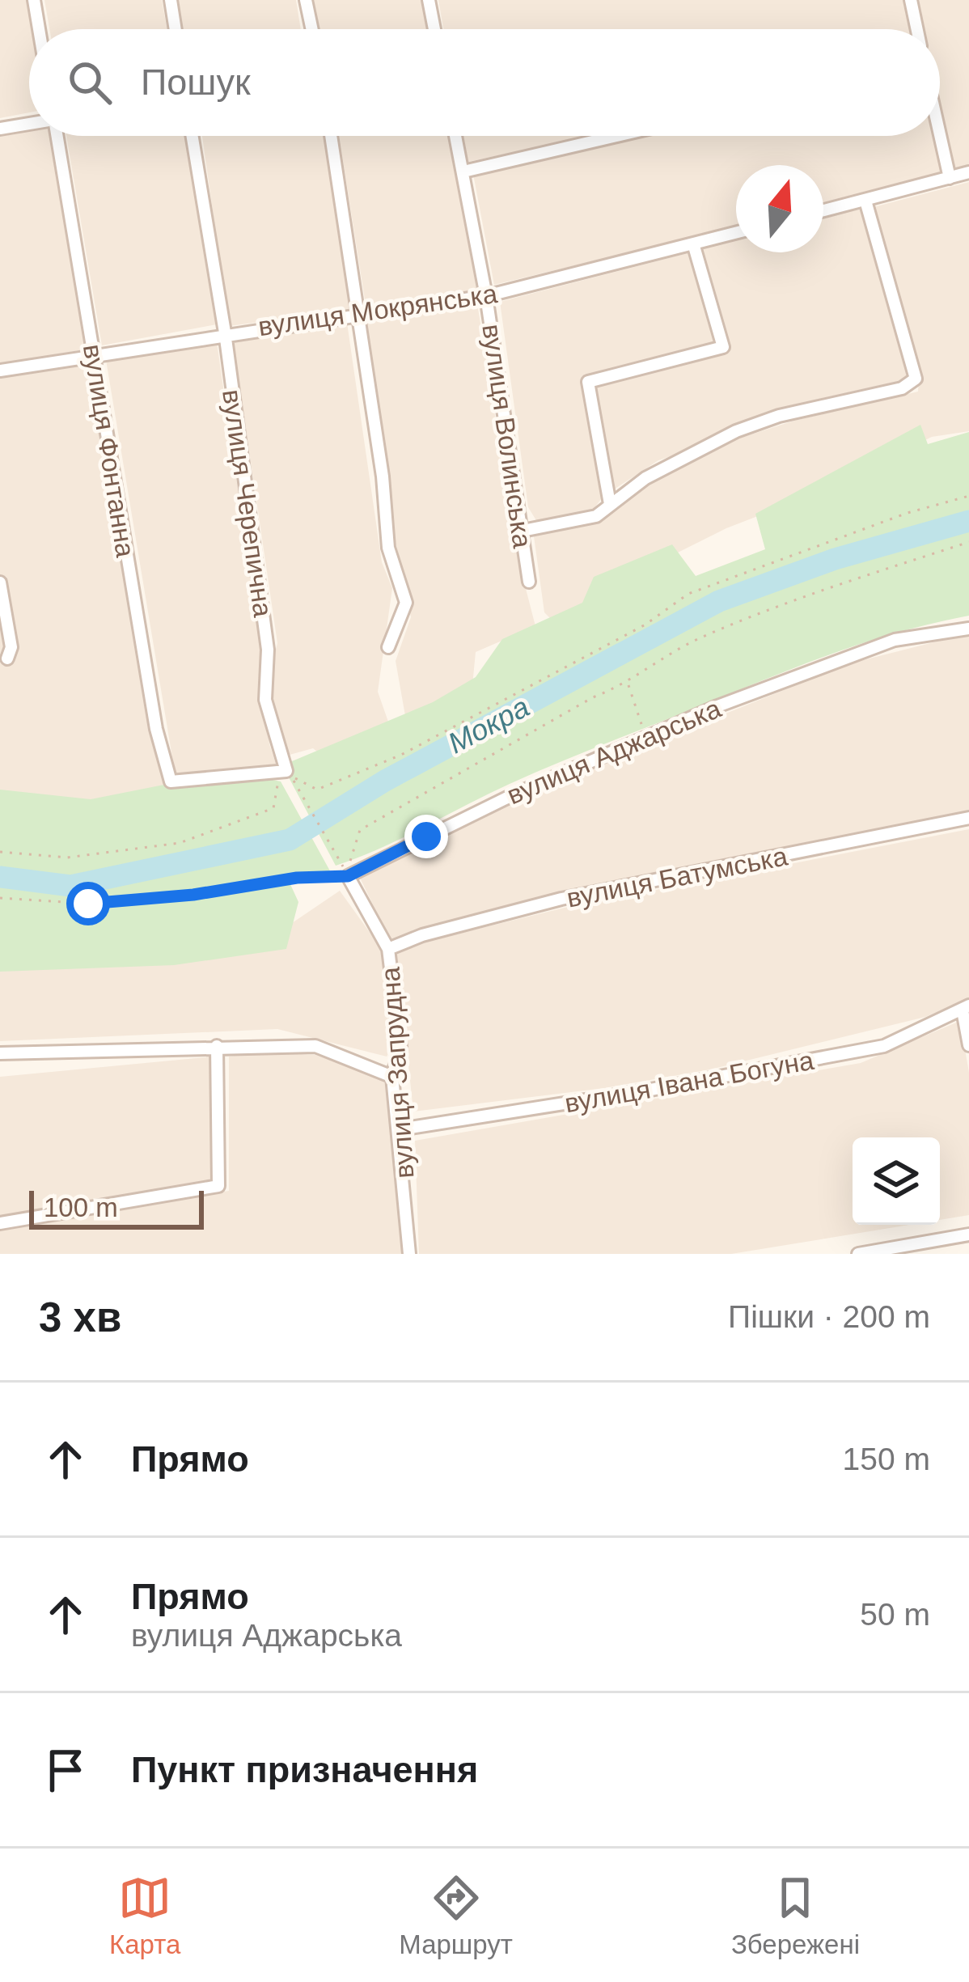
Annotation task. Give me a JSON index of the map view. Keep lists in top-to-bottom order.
{
  "streets": {
    "street": [
      "вулиця Мокрянська",
      "вулиця Волинська",
      "вулиця Фонтанна",
      "вулиця Черепична",
      "вулиця Аджарська",
      "вулиця Батумська",
      "вулиця Запрудна",
      "вулиця Івана Богуна"
    ]
  },
  "crossings": [
    ["вулиця Мокрянська", "вулиця Волинська"],
    ["вулиця Мокрянська", "вулиця Фонтанна"],
    ["вулиця Мокрянська", "вулиця Черепична"],
    ["вулиця Фонтанна", "вулиця Черепична"],
    ["вулиця Батумська", "вулиця Запрудна"],
    ["вулиця Запрудна", "вулиця Івана Богуна"]
  ],
  "water": ["Мокра"],
  "scale_bar": "100 m",
  "north": "top",
  "page": {
    "search": "Пошук",
    "scale": "100 m",
    "heading": ["3 хв", "Пішки · 200 m"],
    "list": [
      ["Прямо", "150 m"],
      ["Прямо", "вулиця Аджарська", "50 m"],
      "Пункт призначення"
    ],
    "nav": ["Карта", "Маршрут", "Збережені"]
  }
}
